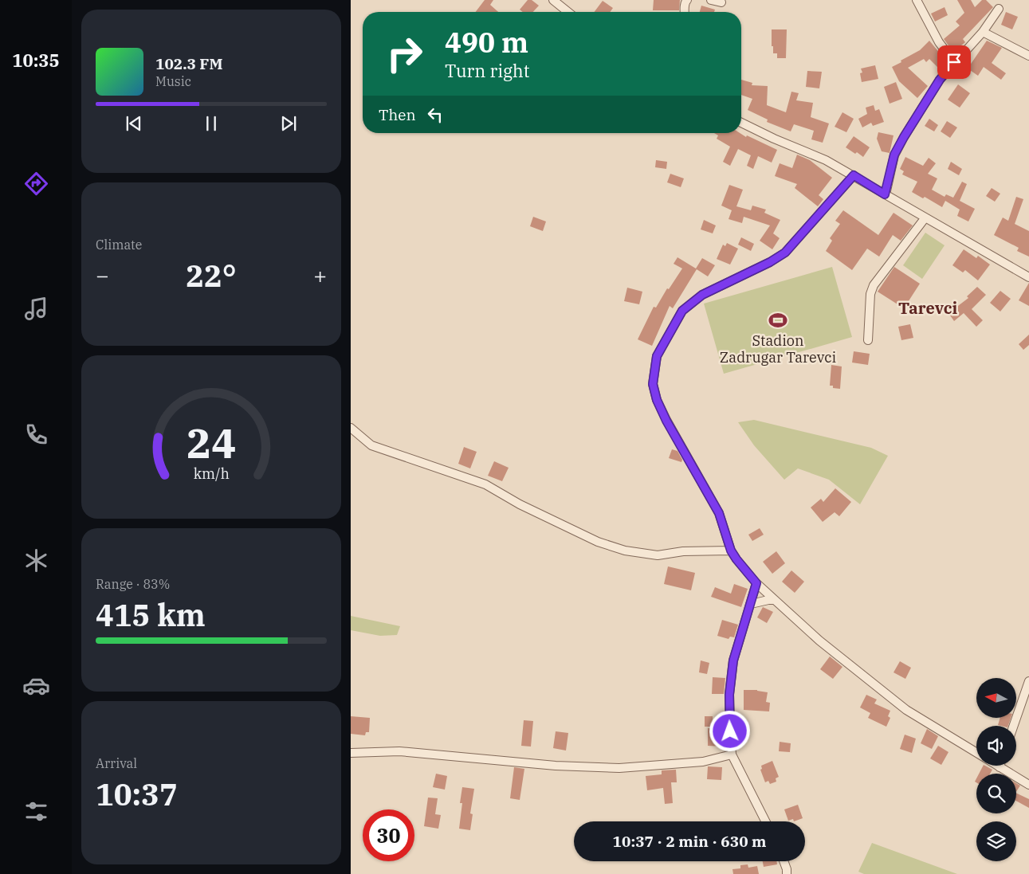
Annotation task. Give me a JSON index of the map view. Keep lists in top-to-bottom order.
{
  "districts": ["Tarevci"],
  "places": {
    "sports": ["Stadion Zadrugar Tarevci"]
  },
  "north": "left",
  "page": {
    "tabs": "10:35",
    "turn": ["490 m", "Turn right"],
    "song": ["102.3 FM", "Music"],
    "then": "Then",
    "tile": [
      "Climate",
      ["Range · 83%", "415 km"],
      ["Arrival", "10:37"]
    ],
    "heat": ["−", "22°", "+"],
    "limit": "30",
    "trip": "10:37 · 2 min · 630 m",
    "gauge": ["24", "km/h"]
  }
}
